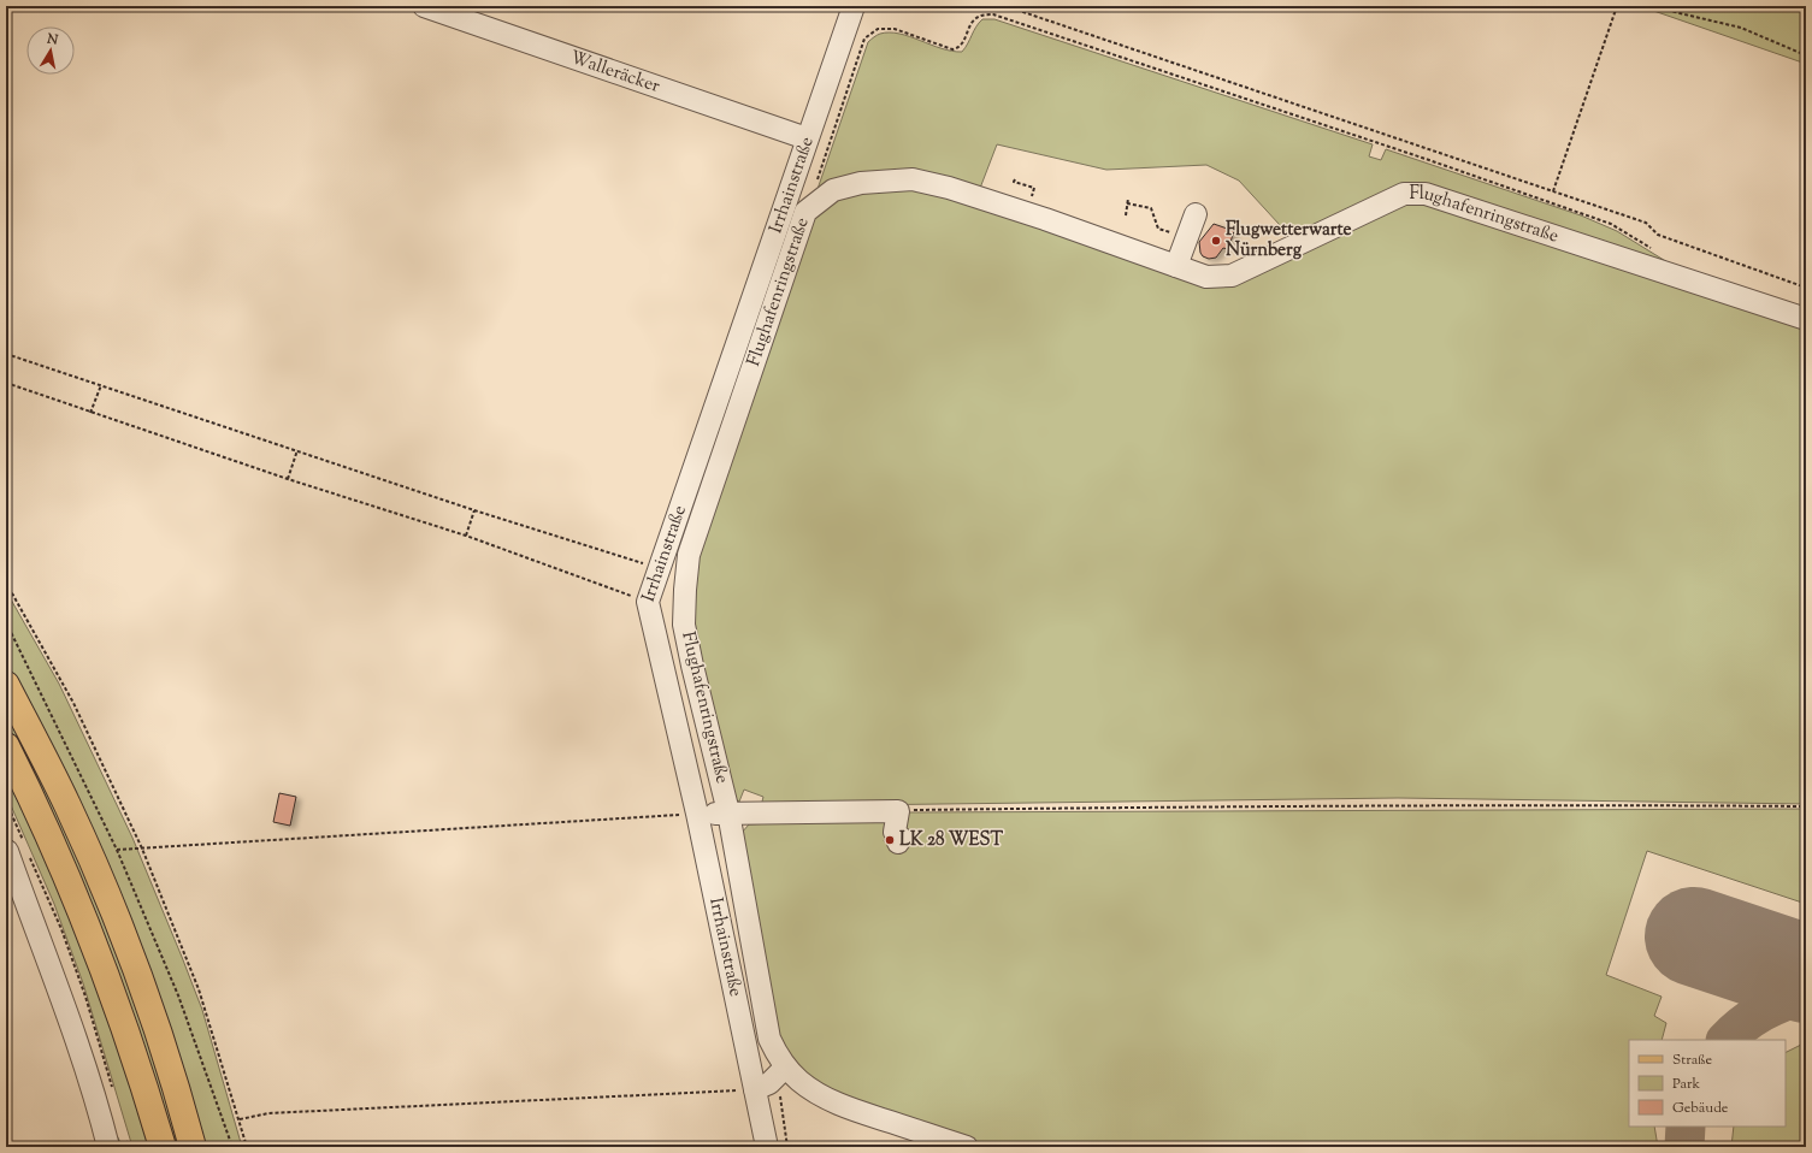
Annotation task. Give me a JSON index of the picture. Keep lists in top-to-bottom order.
{
  "streets": {
    "street": ["Walleräcker", "Irrhainstraße", "Flughafenringstraße"]
  },
  "crossings": [
    ["Walleräcker", "Irrhainstraße"]
  ],
  "places": ["Flugwetterwarte Nürnberg", "LK 28 WEST"],
  "legend": ["Straße", "Park", "Gebäude"],
  "north": "top"
}
